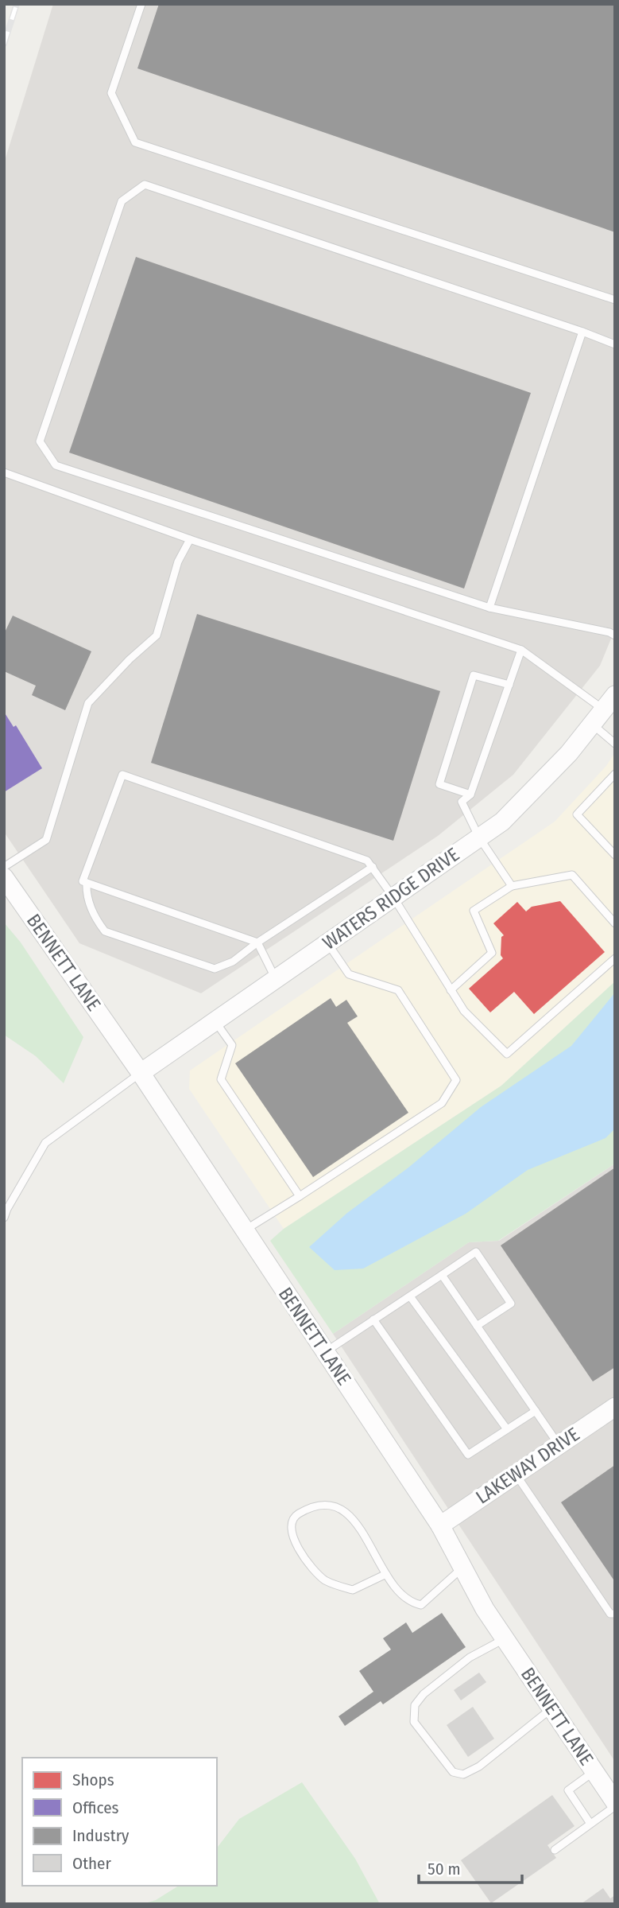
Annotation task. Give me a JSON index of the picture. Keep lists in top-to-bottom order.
{
  "streets": {
    "street": ["WATERS RIDGE DRIVE", "BENNETT LANE", "LAKEWAY DRIVE"]
  },
  "crossings": [
    ["WATERS RIDGE DRIVE", "BENNETT LANE"],
    ["BENNETT LANE", "LAKEWAY DRIVE"]
  ],
  "legend": [
    "Shops",
    "Offices",
    "Industry",
    "Other"
  ],
  "scale_bar": "50 m"
}
